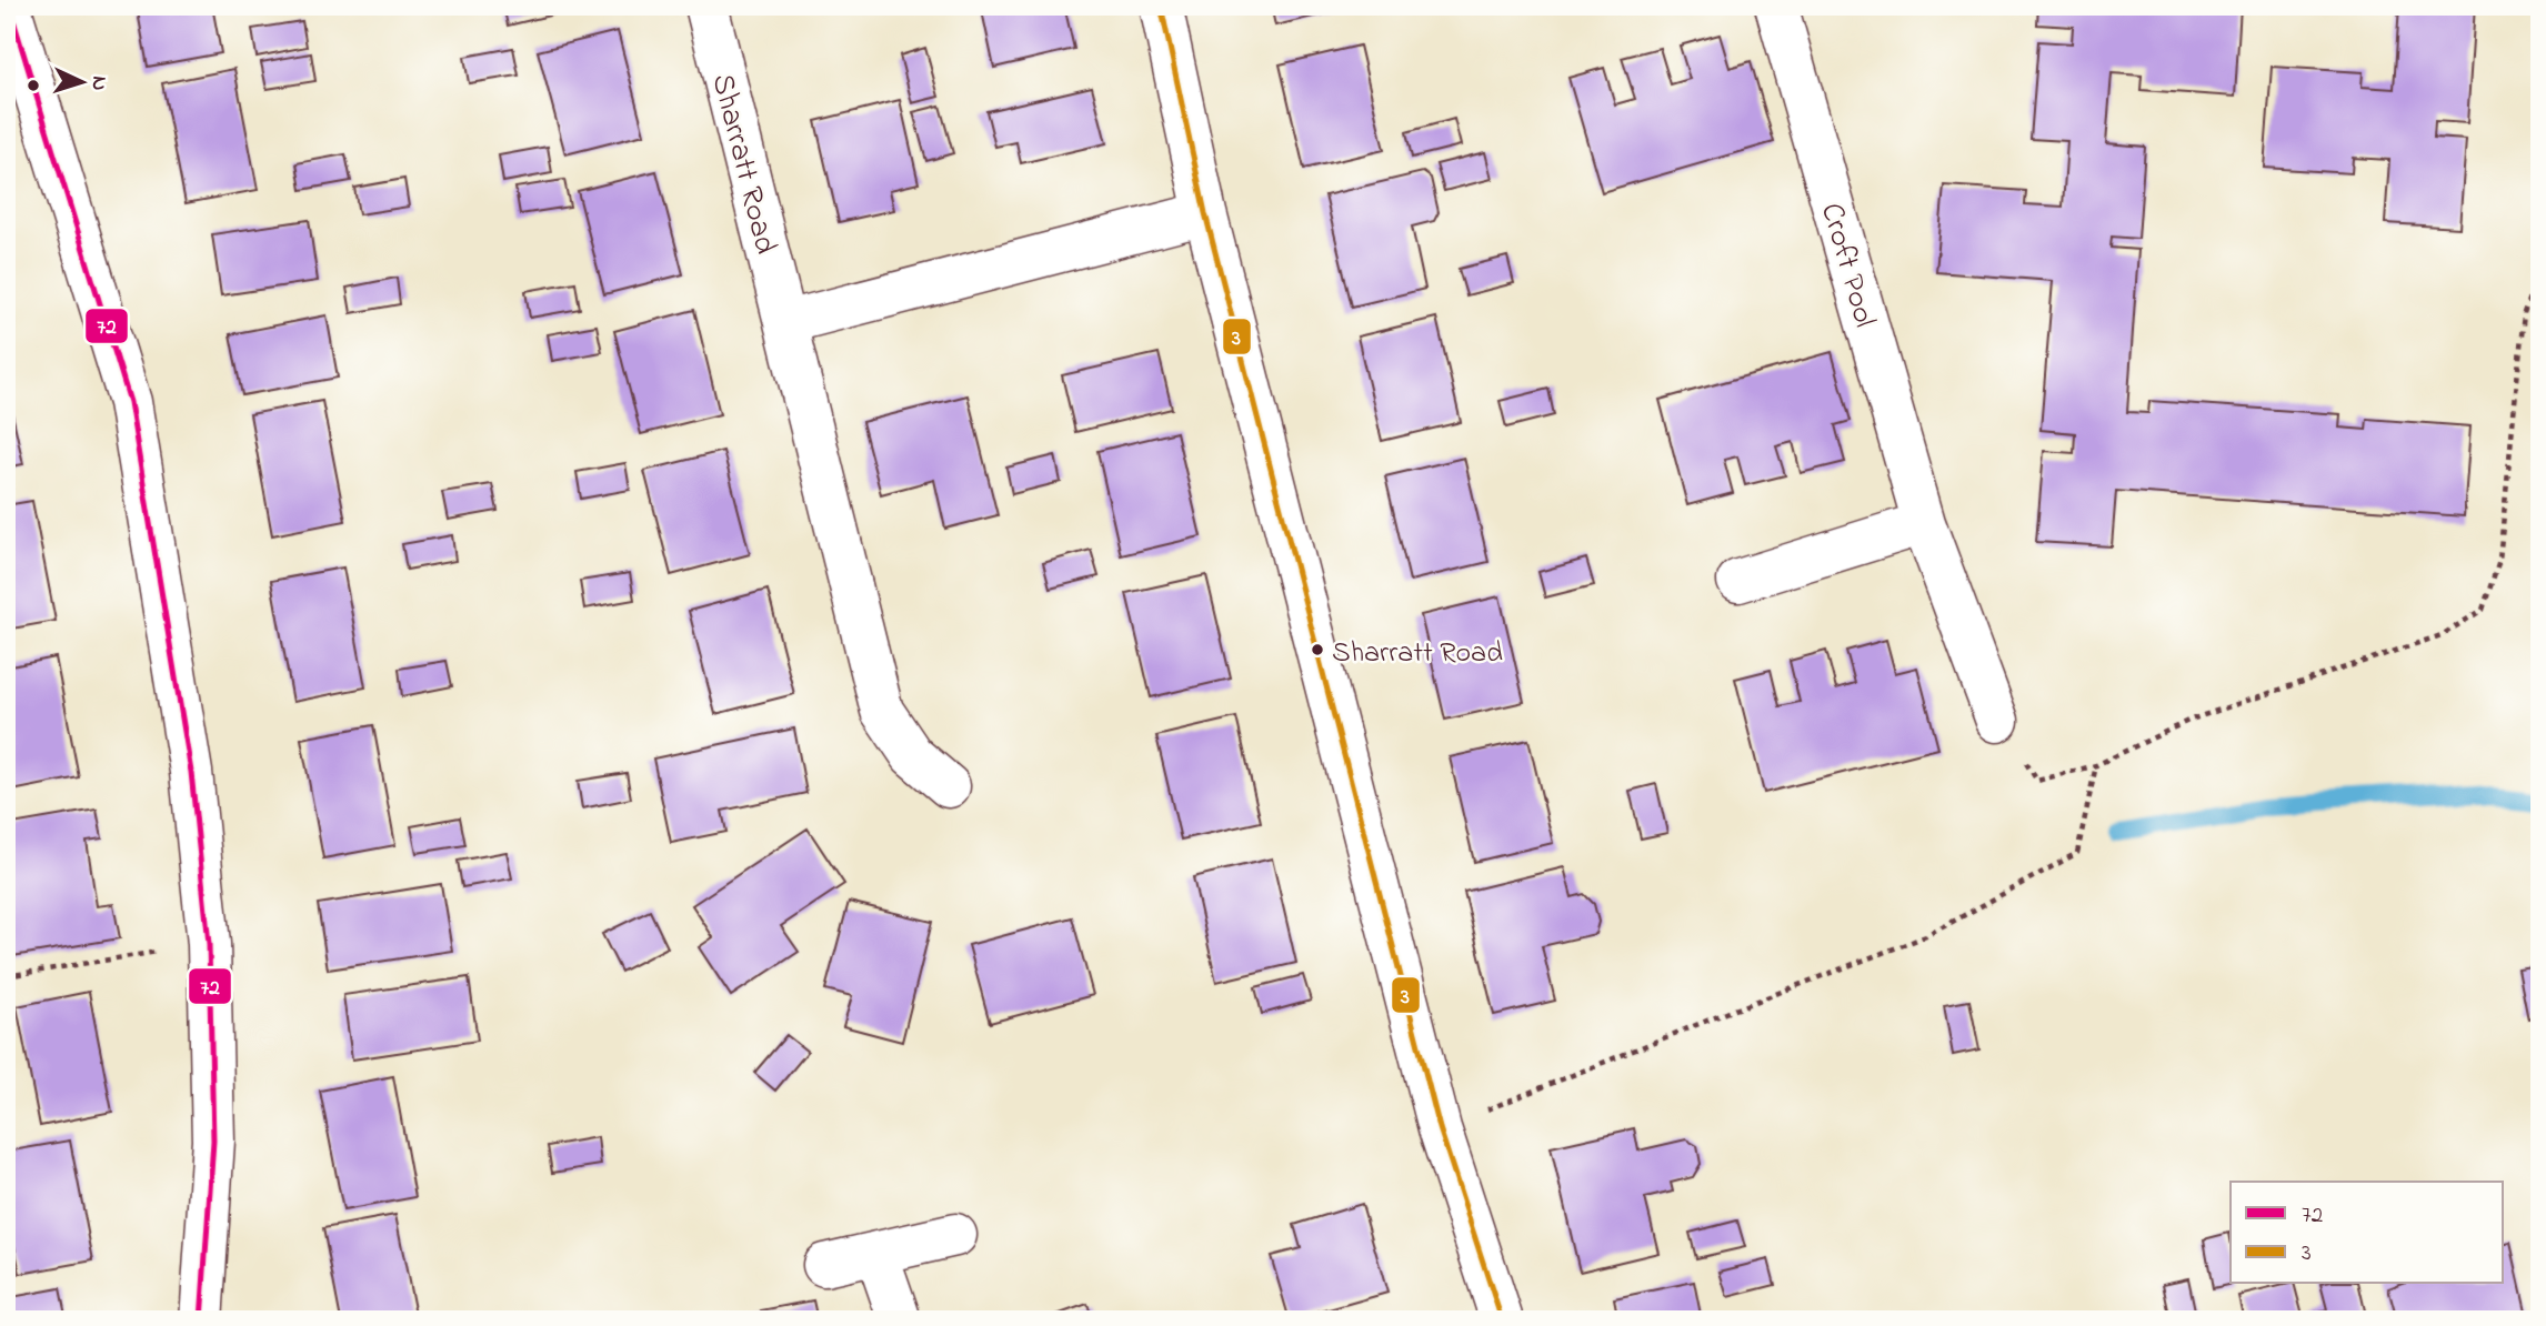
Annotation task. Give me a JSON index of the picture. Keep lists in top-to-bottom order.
{
  "streets": {
    "street": ["Sharratt Road", "Croft Pool"]
  },
  "places": ["Sharratt Road"],
  "lines": ["transit line 72", "transit line 3"],
  "legend": ["72", "3"],
  "north": "right"
}
